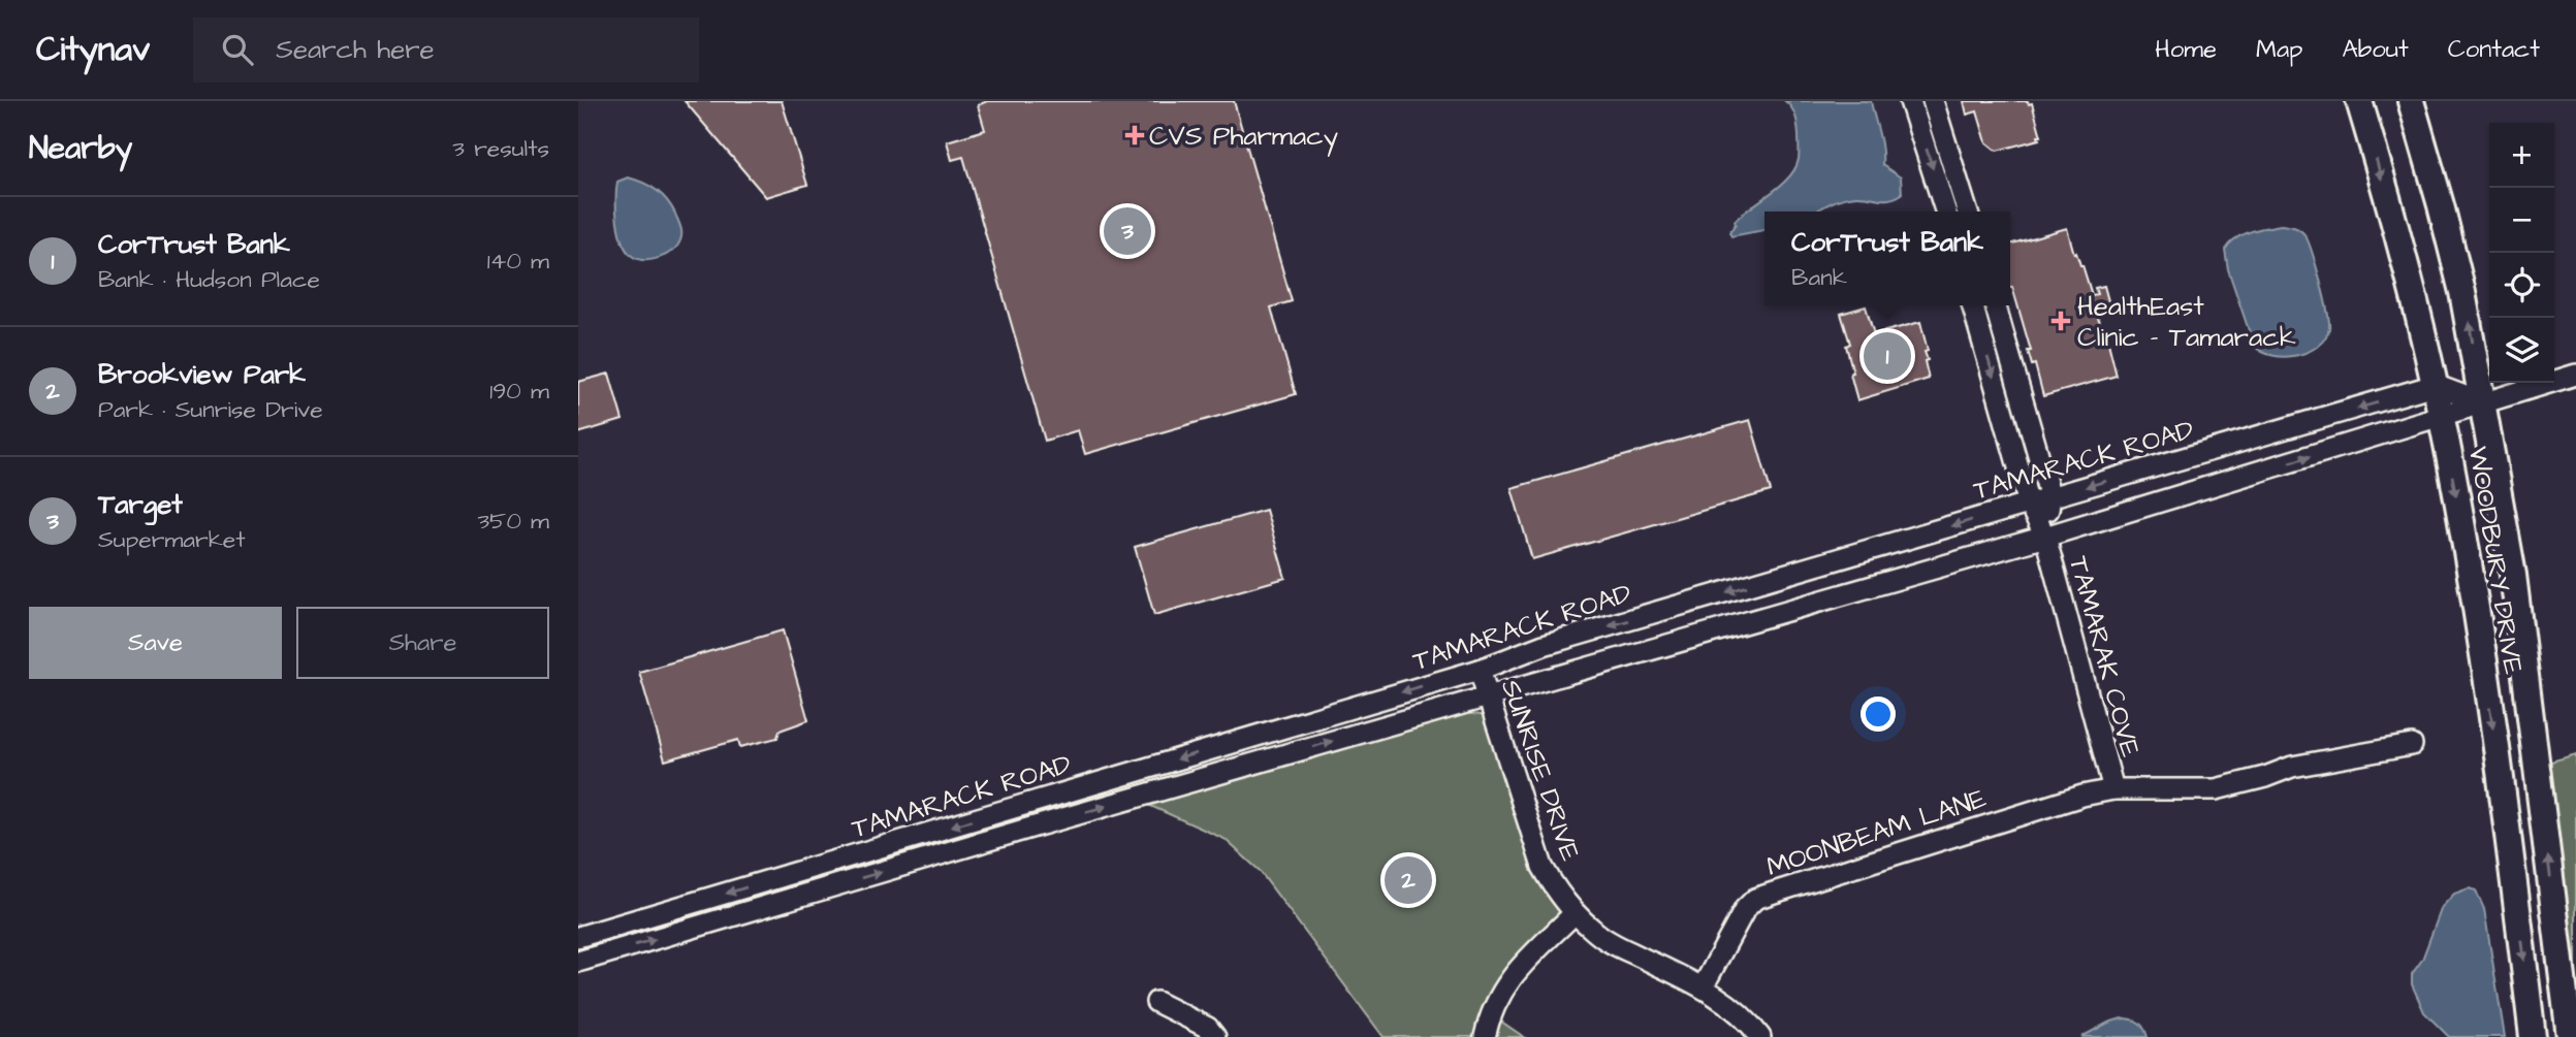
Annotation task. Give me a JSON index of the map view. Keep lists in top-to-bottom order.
{
  "streets": {
    "main road": ["WOODBURY DRIVE"],
    "street": [
      "TAMARACK ROAD",
      "TAMARAK COVE",
      "SUNRISE DRIVE",
      "MOONBEAM LANE"
    ]
  },
  "crossings": [
    ["TAMARACK ROAD", "WOODBURY DRIVE"],
    ["TAMARACK ROAD", "TAMARAK COVE"],
    ["TAMARACK ROAD", "SUNRISE DRIVE"],
    ["TAMARAK COVE", "MOONBEAM LANE"],
    ["SUNRISE DRIVE", "MOONBEAM LANE"]
  ],
  "places": {
    "health": ["CVS Pharmacy", "HealthEast Clinic - Tamarack"]
  },
  "page": {
    "header": "Citynav",
    "search": "Search here",
    "nav": [
      "Home",
      "Map",
      "About",
      "Contact"
    ],
    "heading": ["Nearby", "3 results"],
    "map_buttons": ["+", "−"],
    "list": [
      {
        "mark": "1",
        "name": "CorTrust Bank",
        "note": "Bank · Hudson Place",
        "value": "140 m"
      },
      {
        "mark": "2",
        "name": "Brookview Park",
        "note": "Park · Sunrise Drive",
        "value": "190 m"
      },
      {
        "mark": "3",
        "name": "Target",
        "note": "Supermarket",
        "value": "350 m"
      }
    ],
    "pins": ["3", "1", "2"],
    "popup": ["CorTrust Bank", "Bank"],
    "buttons": ["Save", "Share"]
  }
}
